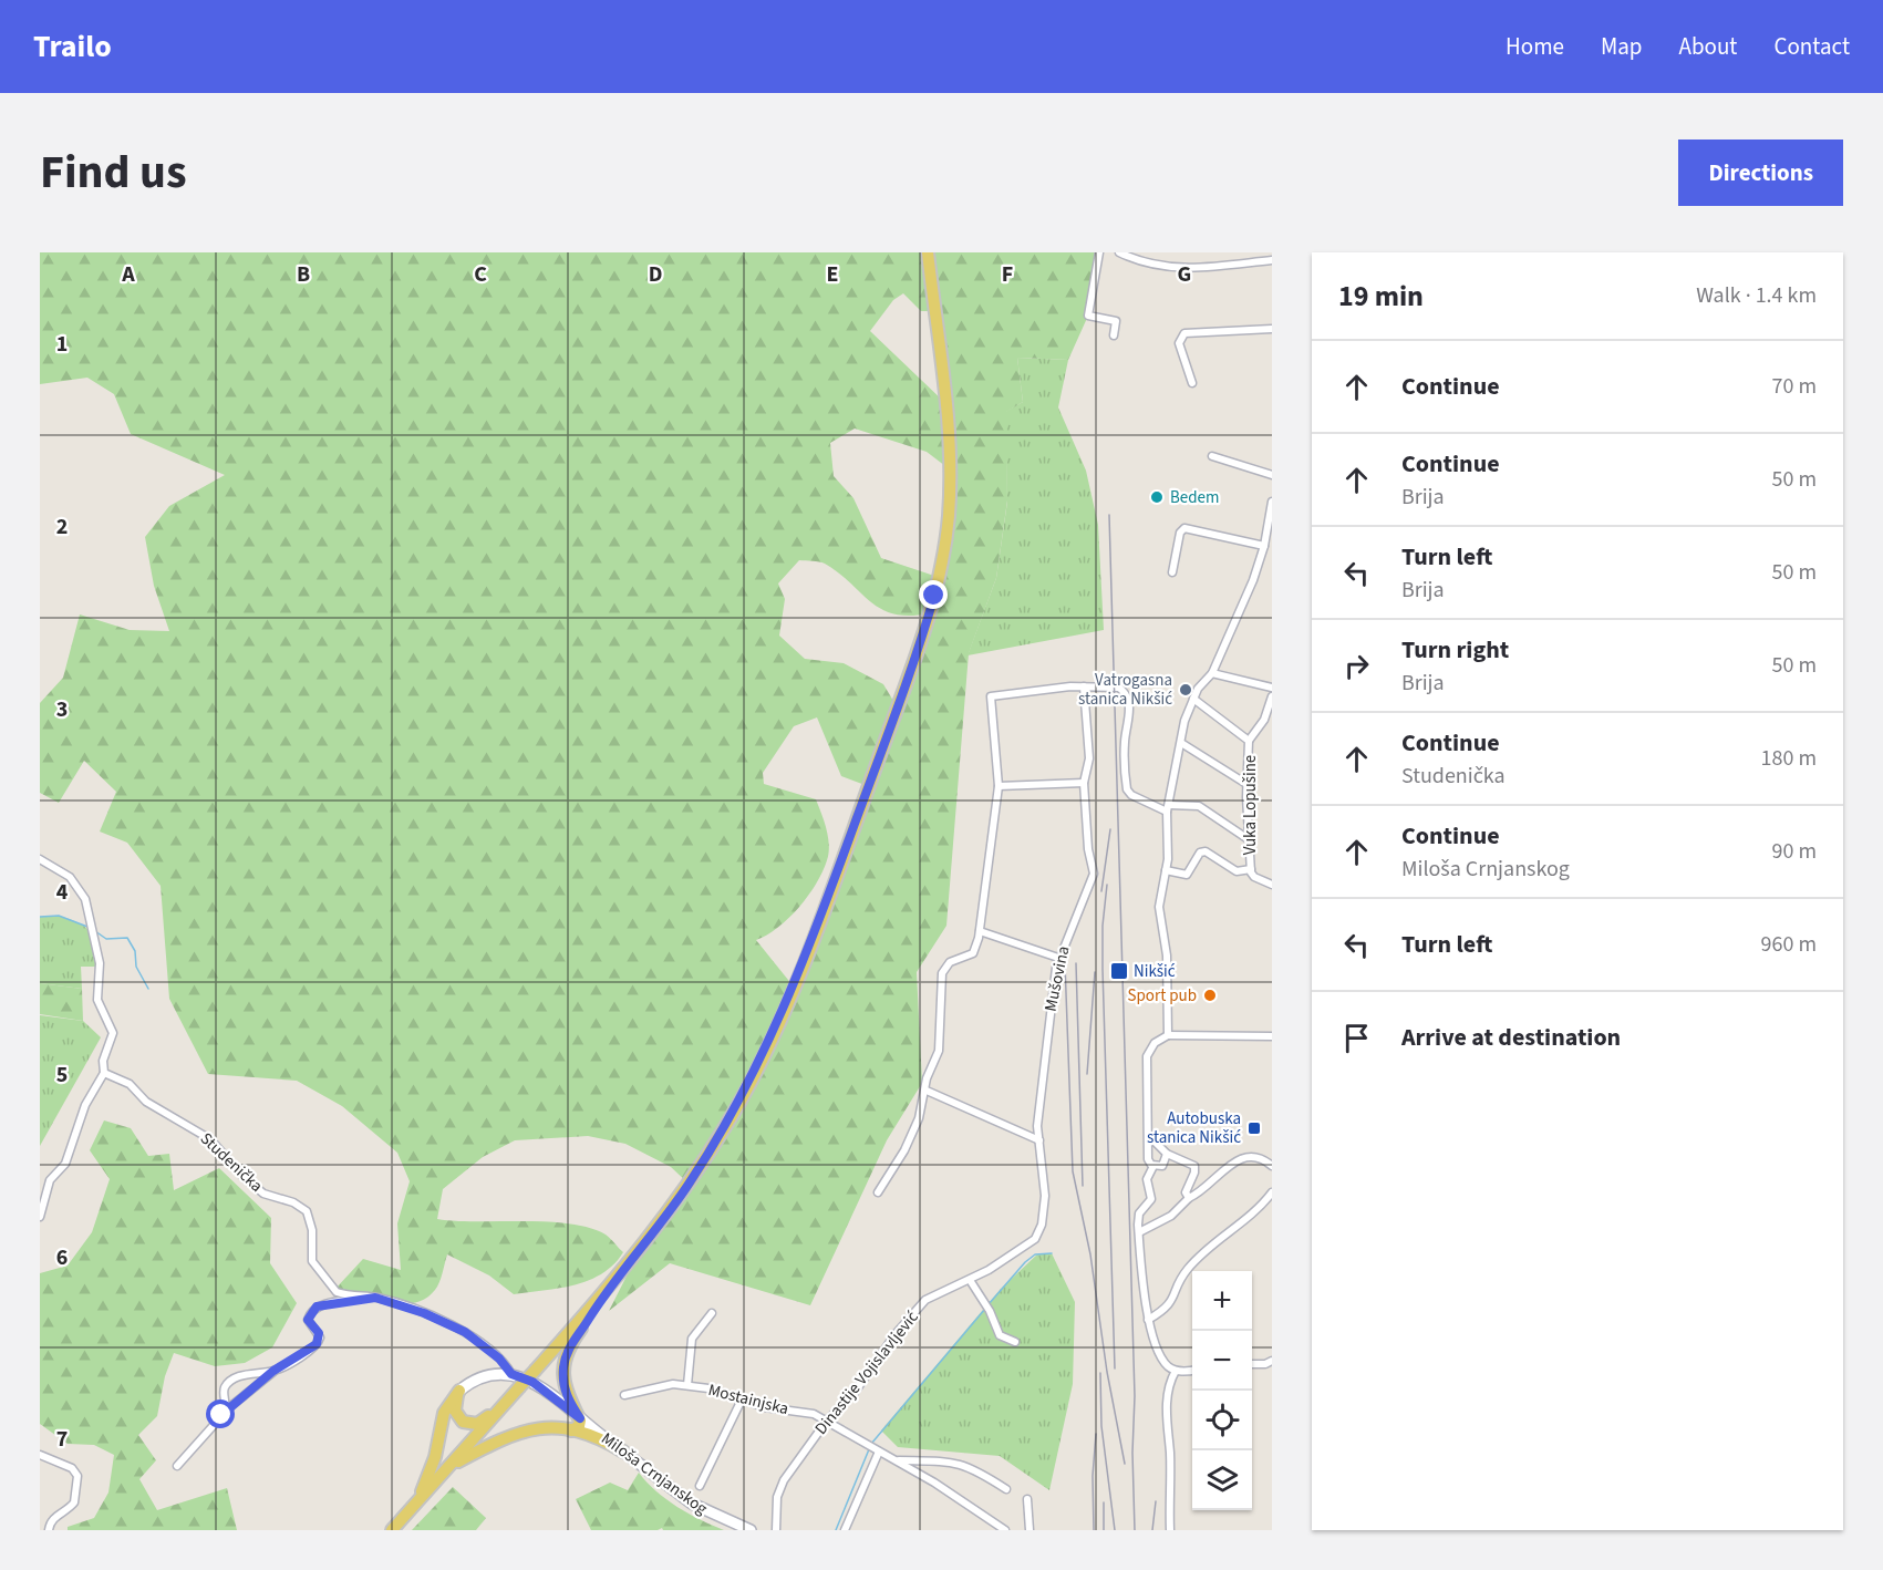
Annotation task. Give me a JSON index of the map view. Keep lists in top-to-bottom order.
{
  "streets": {
    "main road": ["Miloša Crnjanskog"],
    "street": [
      "Vuka Lopušine",
      "Mušovina",
      "Studenička",
      "Dinastije Vojislavljević",
      "Mostainjska"
    ]
  },
  "crossings": [
    ["Mušovina", "Dinastije Vojislavljević"],
    ["Studenička", "Miloša Crnjanskog"],
    ["Dinastije Vojislavljević", "Mostainjska"]
  ],
  "places": {
    "other": ["Bedem", "Vatrogasna stanica Nikšić", "Sport pub"],
    "transit": ["Nikšić", "Autobuska stanica Nikšić"]
  },
  "page": {
    "header": "Trailo",
    "nav": [
      "Home",
      "Map",
      "About",
      "Contact"
    ],
    "title": "Find us",
    "buttons": "Directions",
    "heading": ["19 min", "Walk · 1.4 km"],
    "list": [
      ["Continue", "70 m"],
      ["Continue", "Brija", "50 m"],
      ["Turn left", "Brija", "50 m"],
      ["Turn right", "Brija", "50 m"],
      ["Continue", "Studenička", "180 m"],
      ["Continue", "Miloša Crnjanskog", "90 m"],
      ["Turn left", "960 m"],
      "Arrive at destination"
    ],
    "map_buttons": ["+", "−"]
  },
  "grid": {
    "columns": [
      "A",
      "B",
      "C",
      "D",
      "E",
      "F",
      "G"
    ],
    "rows": [
      "1",
      "2",
      "3",
      "4",
      "5",
      "6",
      "7"
    ]
  }
}
